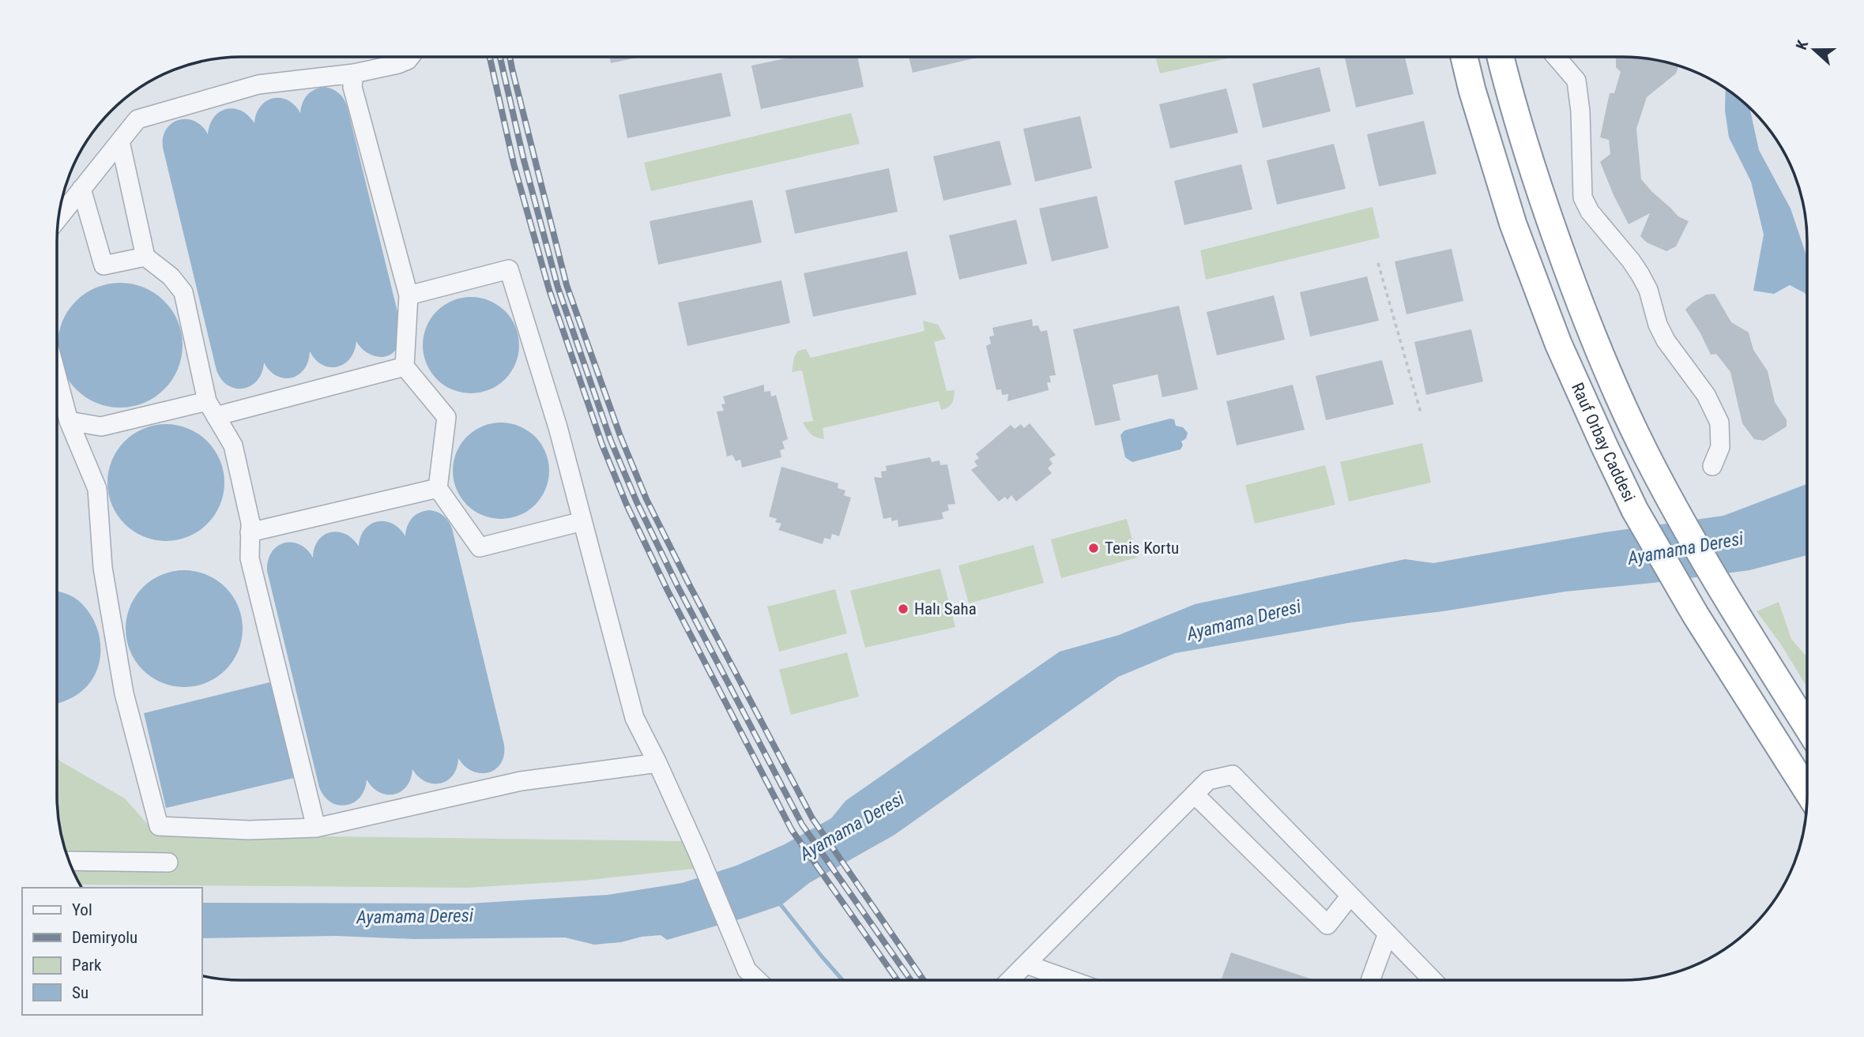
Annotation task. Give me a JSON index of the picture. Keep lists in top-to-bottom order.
{
  "streets": {
    "highway": ["Rauf Orbay Caddesi"]
  },
  "water": ["Ayamama Deresi"],
  "places": ["Tenis Kortu", "Halı Saha"],
  "legend": [
    "Yol",
    "Demiryolu",
    "Park",
    "Su"
  ],
  "north": "left"
}
